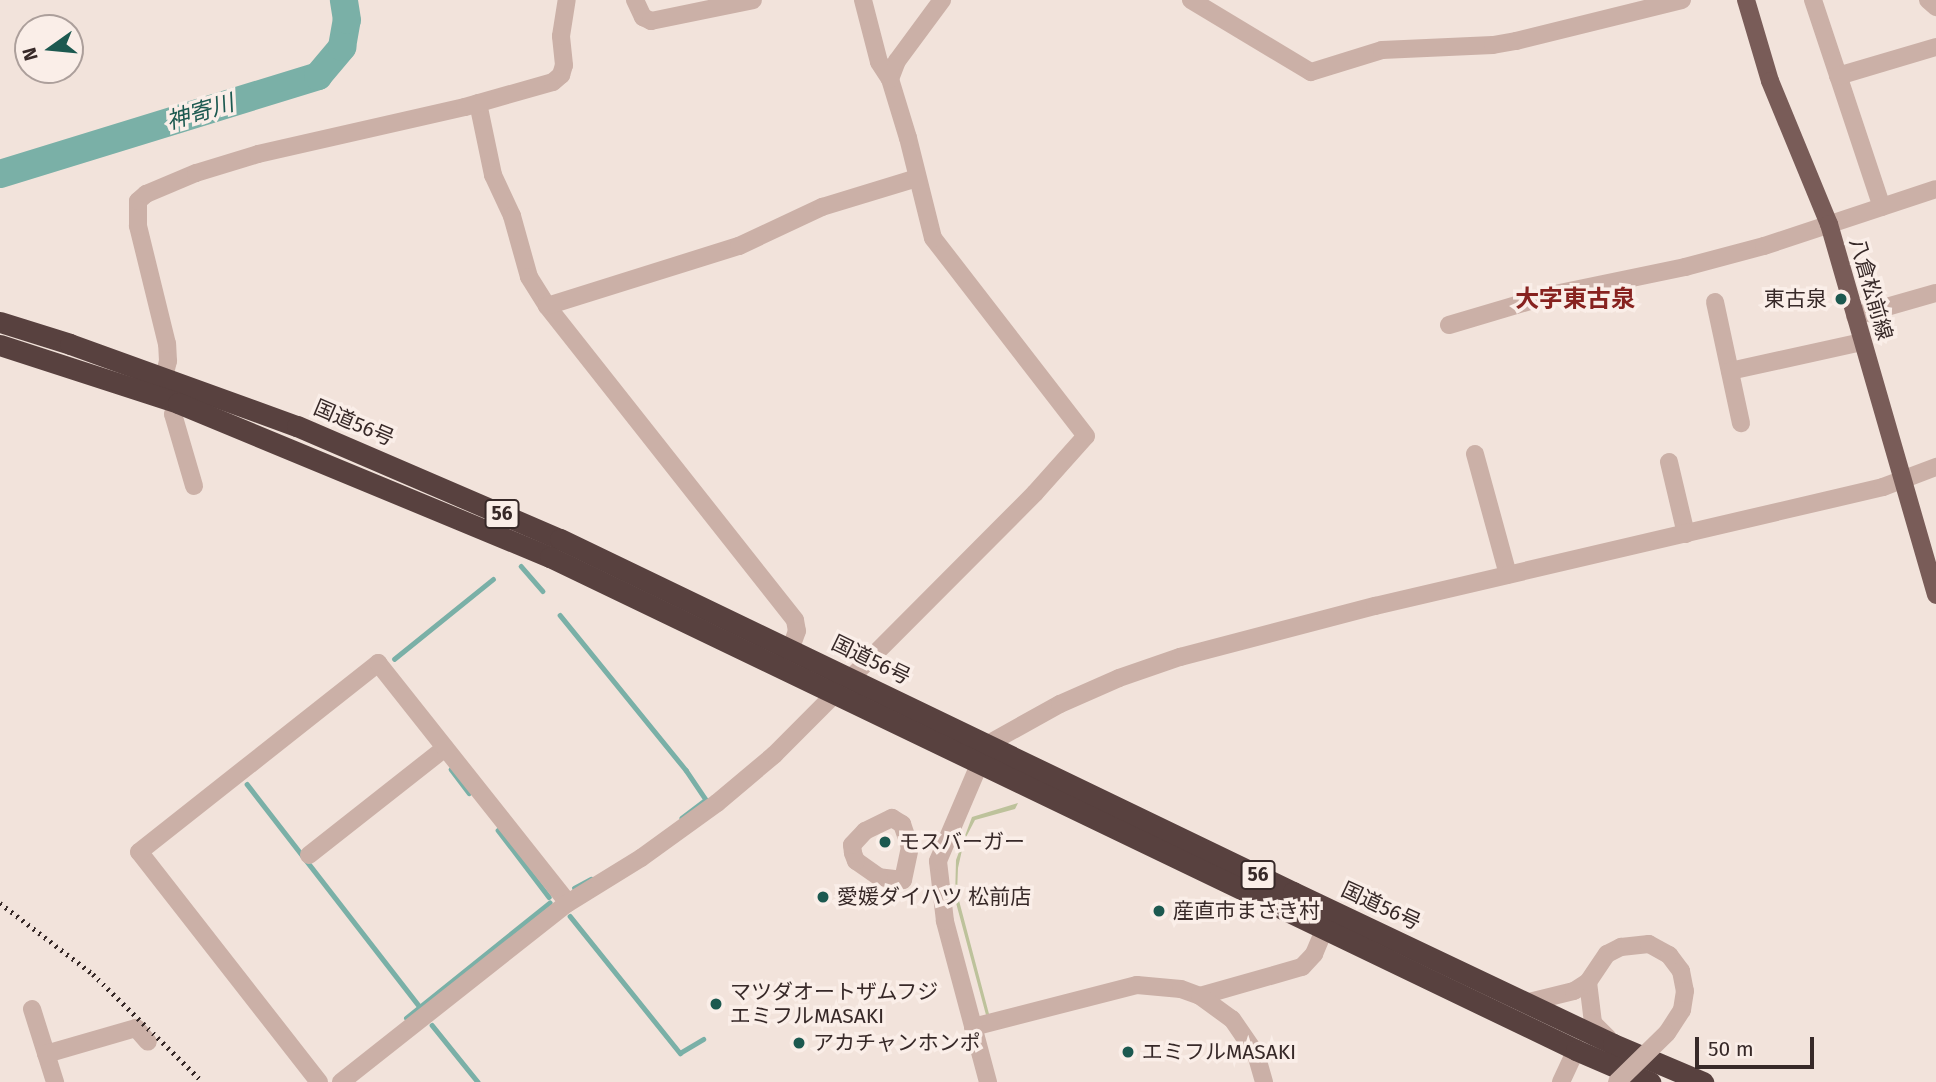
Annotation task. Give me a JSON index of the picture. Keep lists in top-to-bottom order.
{
  "streets": {
    "highway": ["国道56号", "56"],
    "main road": ["八倉松前線"]
  },
  "districts": ["大字東古泉"],
  "water": ["神寄川"],
  "places": [
    "東古泉",
    "モスバーガー",
    "愛媛ダイハツ 松前店",
    "産直市まさき村",
    "マツダオートザムフジ エミフルMASAKI",
    "アカチャンホンポ",
    "エミフルMASAKI"
  ],
  "scale_bar": "50 m",
  "north": "left"
}
